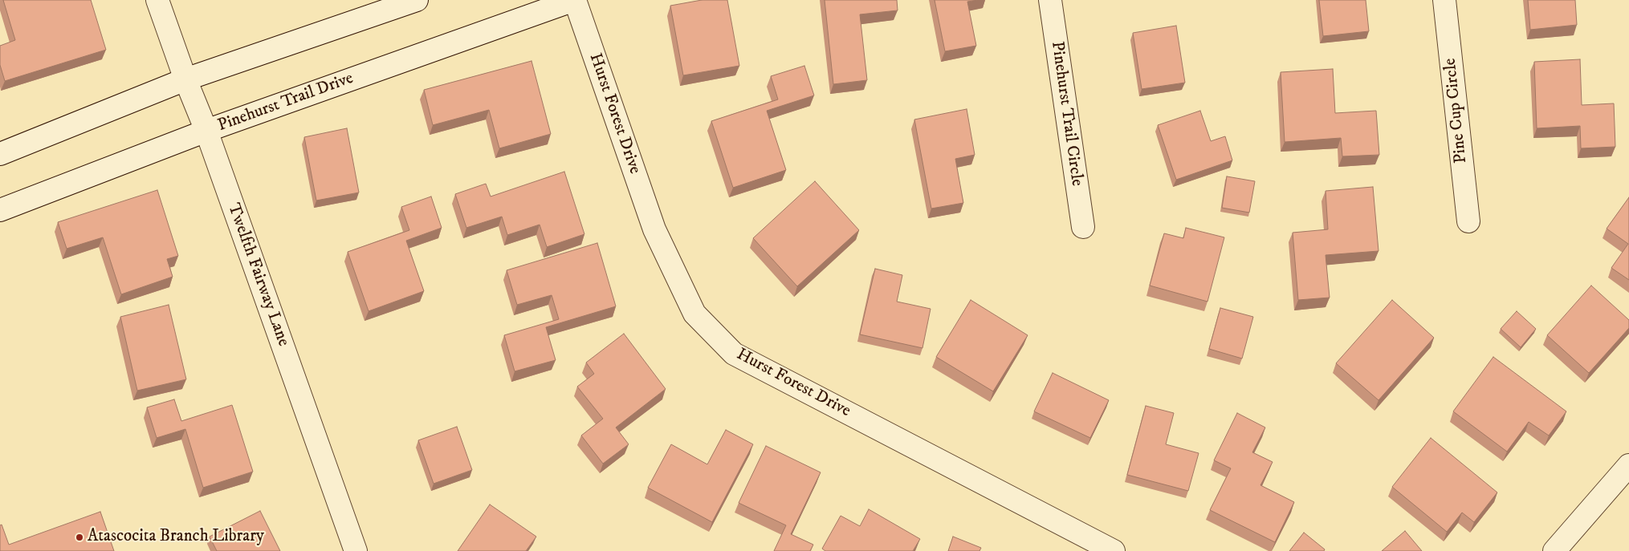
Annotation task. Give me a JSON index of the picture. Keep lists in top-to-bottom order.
{
  "streets": {
    "street": [
      "Pinehurst Trail Drive",
      "Pine Cup Circle",
      "Hurst Forest Drive",
      "Pinehurst Trail Circle",
      "Twelfth Fairway Lane"
    ]
  },
  "crossings": [
    ["Pinehurst Trail Drive", "Hurst Forest Drive"],
    ["Pinehurst Trail Drive", "Twelfth Fairway Lane"]
  ],
  "places": ["Atascocita Branch Library"]
}
